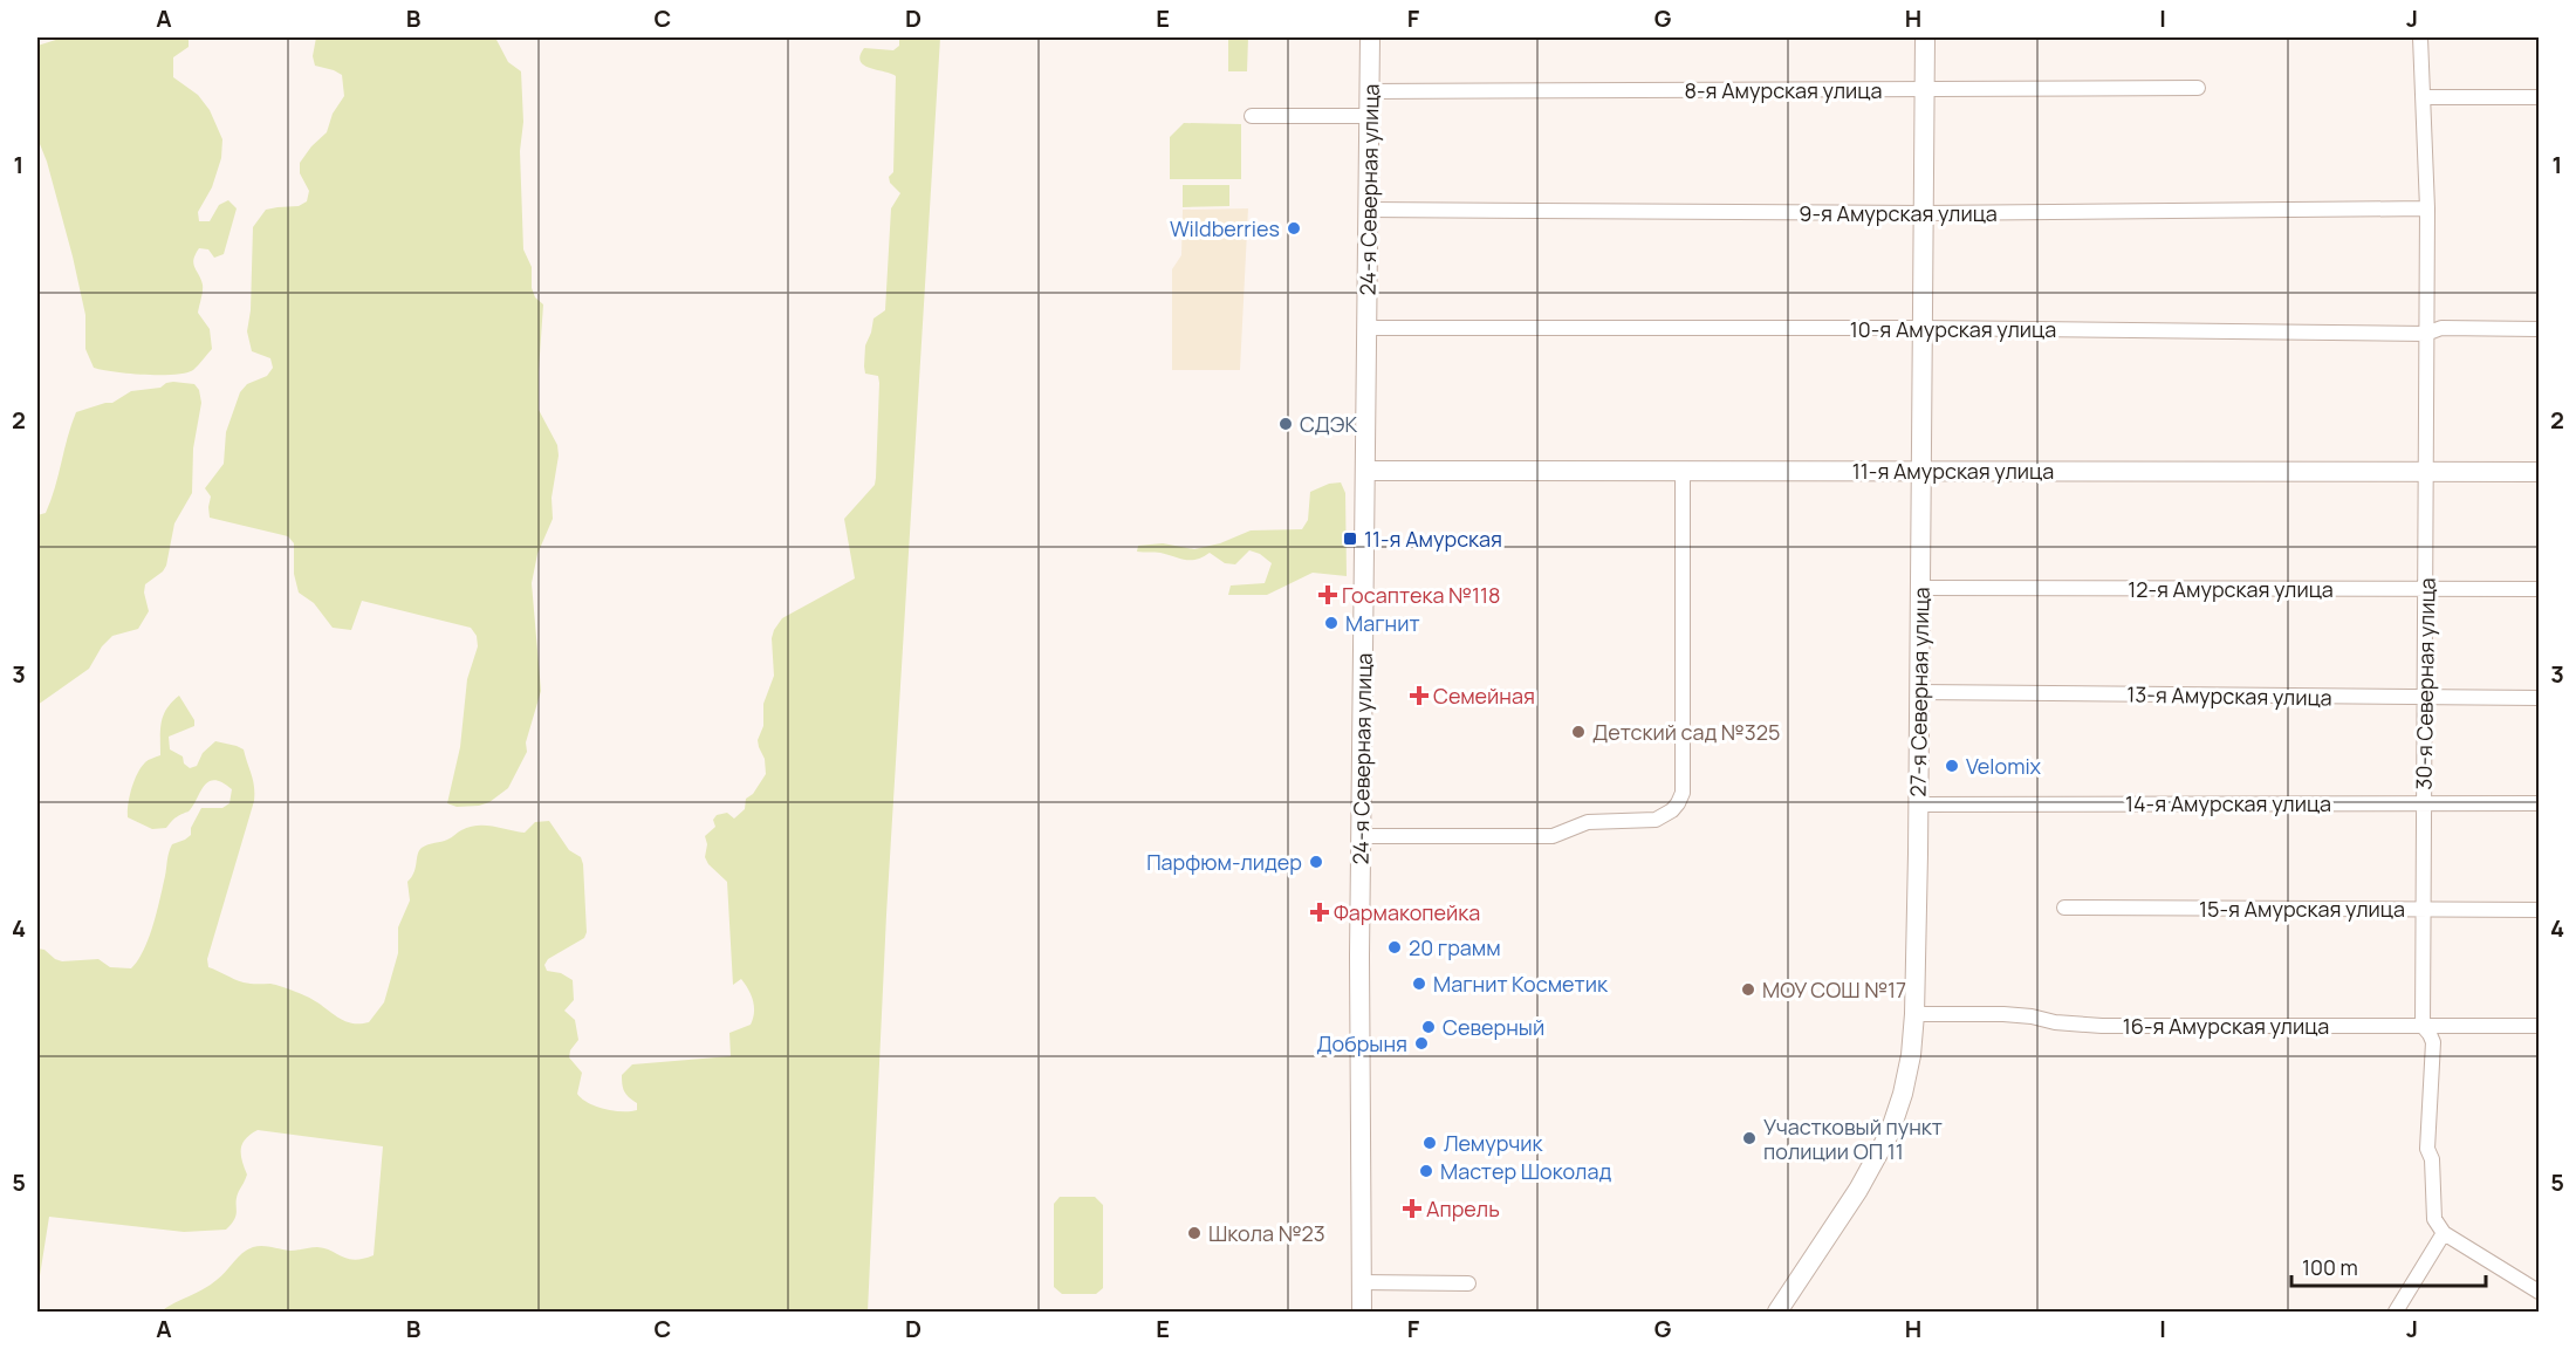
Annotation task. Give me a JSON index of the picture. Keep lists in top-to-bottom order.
{
  "streets": {
    "street": [
      "8-я Амурская улица",
      "24-я Северная улица",
      "9-я Амурская улица",
      "10-я Амурская улица",
      "11-я Амурская улица",
      "12-я Амурская улица",
      "30-я Северная улица",
      "27-я Северная улица",
      "13-я Амурская улица",
      "14-я Амурская улица",
      "15-я Амурская улица",
      "16-я Амурская улица"
    ]
  },
  "crossings": [
    ["8-я Амурская улица", "24-я Северная улица"],
    ["8-я Амурская улица", "27-я Северная улица"],
    ["24-я Северная улица", "9-я Амурская улица"],
    ["24-я Северная улица", "10-я Амурская улица"],
    ["24-я Северная улица", "11-я Амурская улица"],
    ["9-я Амурская улица", "30-я Северная улица"],
    ["9-я Амурская улица", "27-я Северная улица"],
    ["10-я Амурская улица", "30-я Северная улица"],
    ["10-я Амурская улица", "27-я Северная улица"],
    ["11-я Амурская улица", "30-я Северная улица"],
    ["11-я Амурская улица", "27-я Северная улица"],
    ["12-я Амурская улица", "30-я Северная улица"],
    ["12-я Амурская улица", "27-я Северная улица"],
    ["30-я Северная улица", "13-я Амурская улица"],
    ["30-я Северная улица", "14-я Амурская улица"],
    ["30-я Северная улица", "15-я Амурская улица"],
    ["30-я Северная улица", "16-я Амурская улица"],
    ["27-я Северная улица", "13-я Амурская улица"],
    ["27-я Северная улица", "14-я Амурская улица"],
    ["27-я Северная улица", "16-я Амурская улица"]
  ],
  "places": {
    "other": [
      "Wildberries",
      "СДЭК",
      "Магнит",
      "Детский сад №325",
      "Velomix",
      "Парфюм-лидер",
      "20 грамм",
      "Магнит Косметик",
      "МОУ СОШ №17",
      "Северный",
      "Добрыня",
      "Участковый пункт полиции ОП 11",
      "Лемурчик",
      "Мастер Шоколад",
      "Школа №23"
    ],
    "transit": ["11-я Амурская"],
    "health": [
      "Госаптека №118",
      "Семейная",
      "Фармакопейка",
      "Апрель"
    ]
  },
  "scale_bar": "100 m",
  "grid": {
    "columns": [
      "A",
      "B",
      "C",
      "D",
      "E",
      "F",
      "G",
      "H",
      "I",
      "J"
    ],
    "rows": [
      "1",
      "2",
      "3",
      "4",
      "5"
    ]
  }
}
